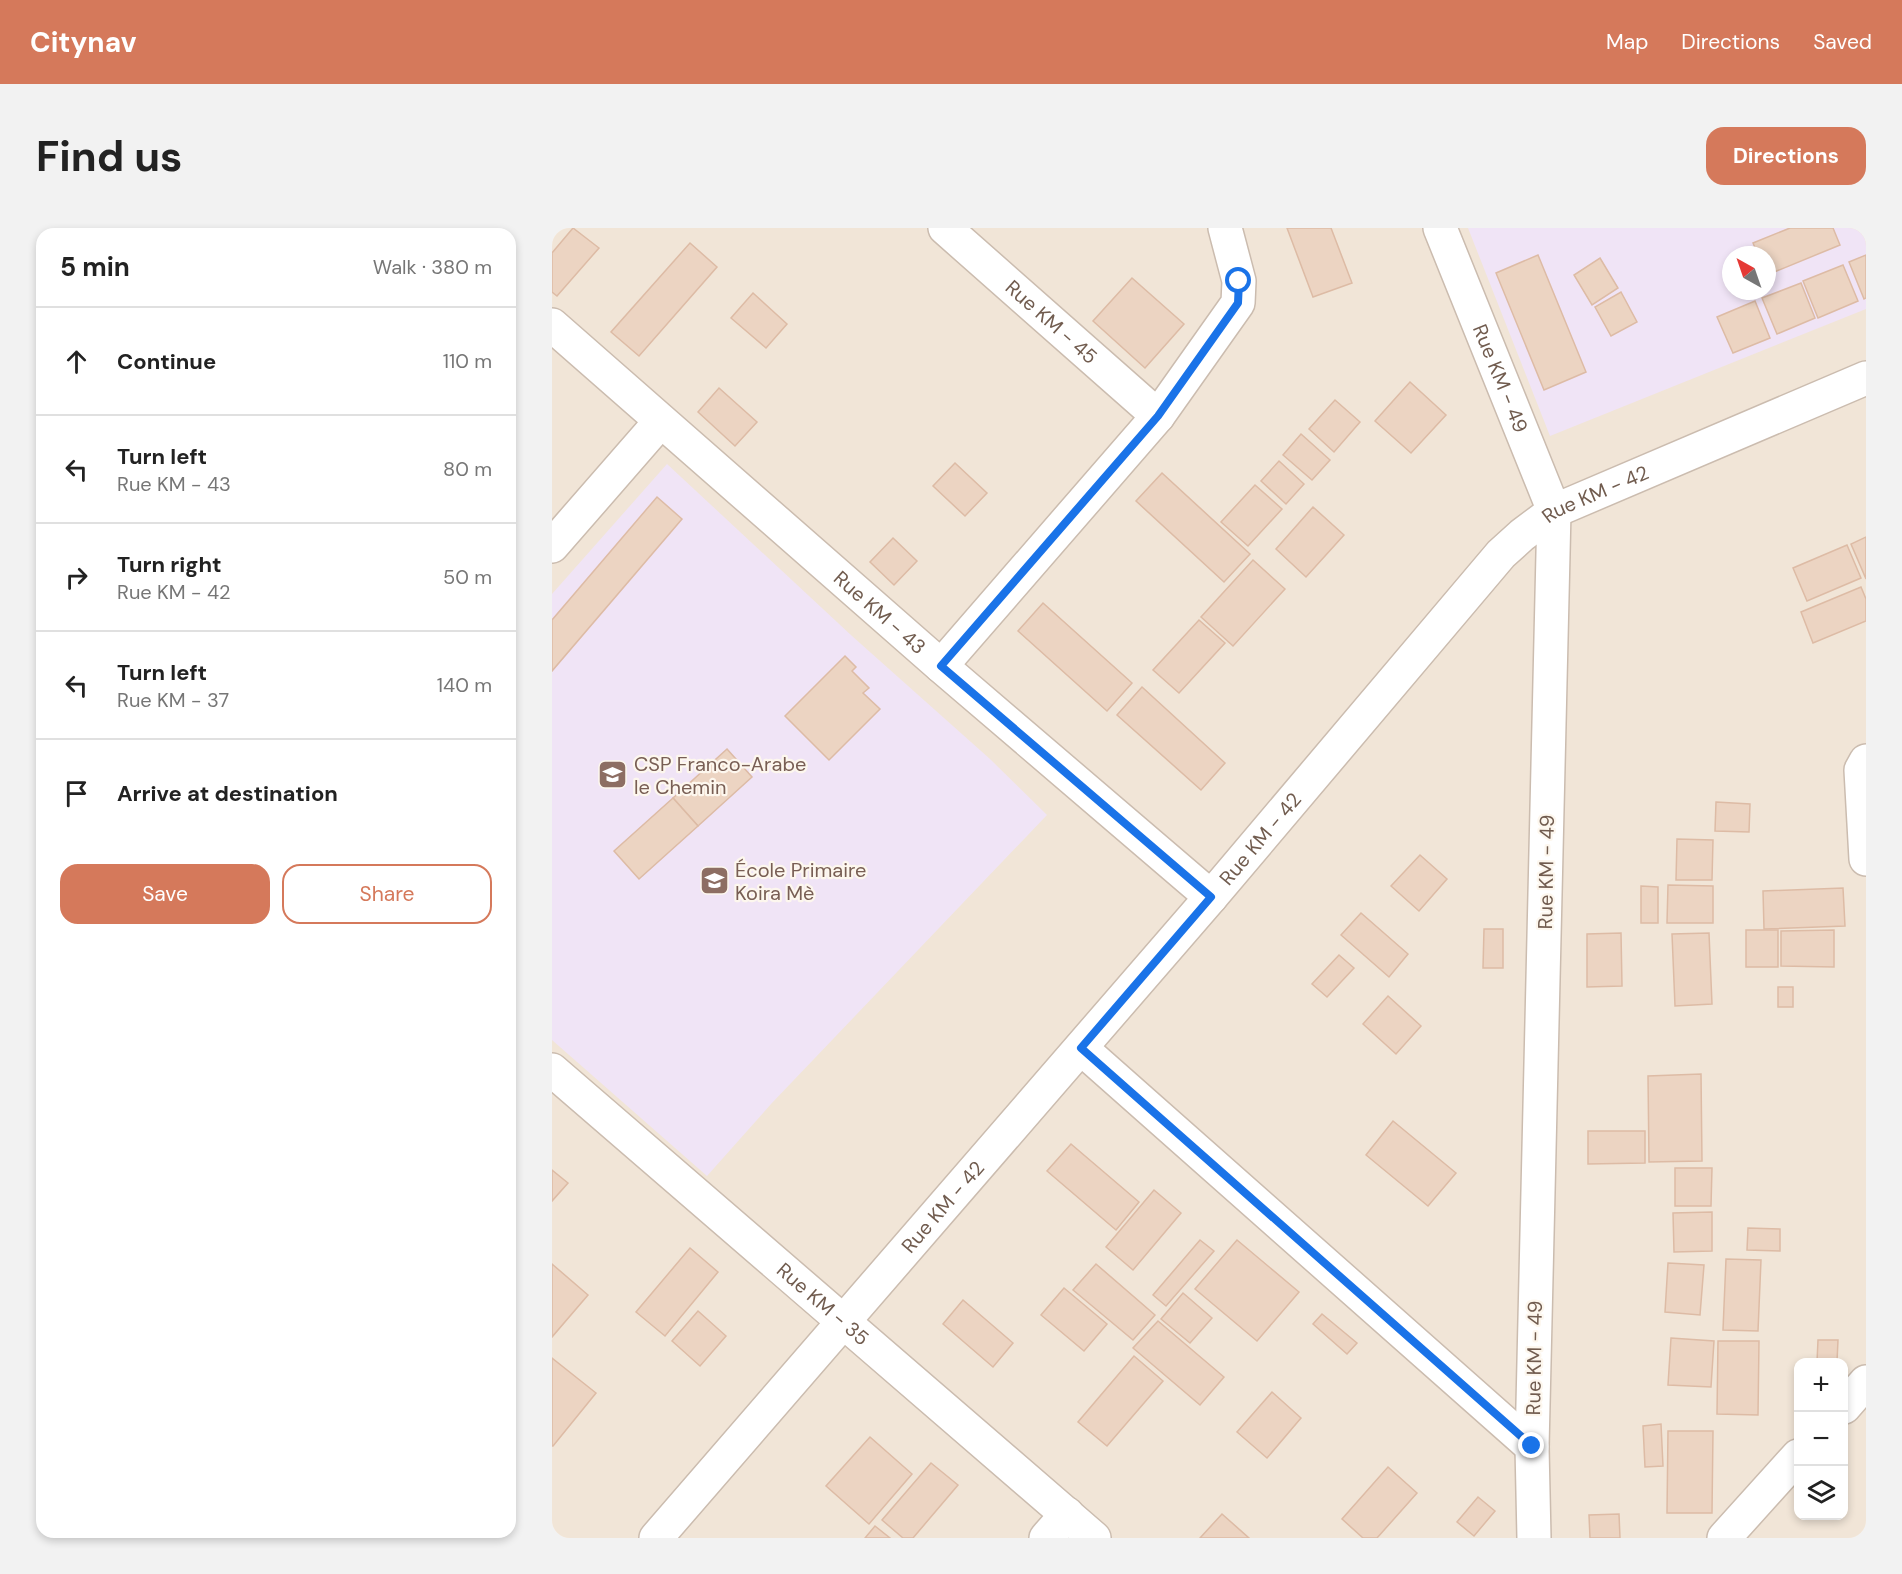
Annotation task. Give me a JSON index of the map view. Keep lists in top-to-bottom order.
{
  "streets": {
    "street": [
      "Rue KM - 45",
      "Rue KM - 49",
      "Rue KM - 42",
      "Rue KM - 43",
      "Rue KM - 35"
    ]
  },
  "crossings": [
    ["Rue KM - 49", "Rue KM - 42"],
    ["Rue KM - 42", "Rue KM - 43"],
    ["Rue KM - 42", "Rue KM - 35"]
  ],
  "places": {
    "school or university": ["CSP Franco-Arabe le Chemin", "École Primaire Koira Mè"]
  },
  "north": "top left",
  "page": {
    "header": "Citynav",
    "nav": ["Map", "Directions", "Saved"],
    "buttons": [
      "Directions",
      ["Save", "Share"]
    ],
    "title": "Find us",
    "heading": ["5 min", "Walk · 380 m"],
    "list": [
      ["Continue", "110 m"],
      ["Turn left", "Rue KM - 43", "80 m"],
      ["Turn right", "Rue KM - 42", "50 m"],
      ["Turn left", "Rue KM - 37", "140 m"],
      "Arrive at destination"
    ],
    "map_buttons": ["+", "−"]
  }
}
